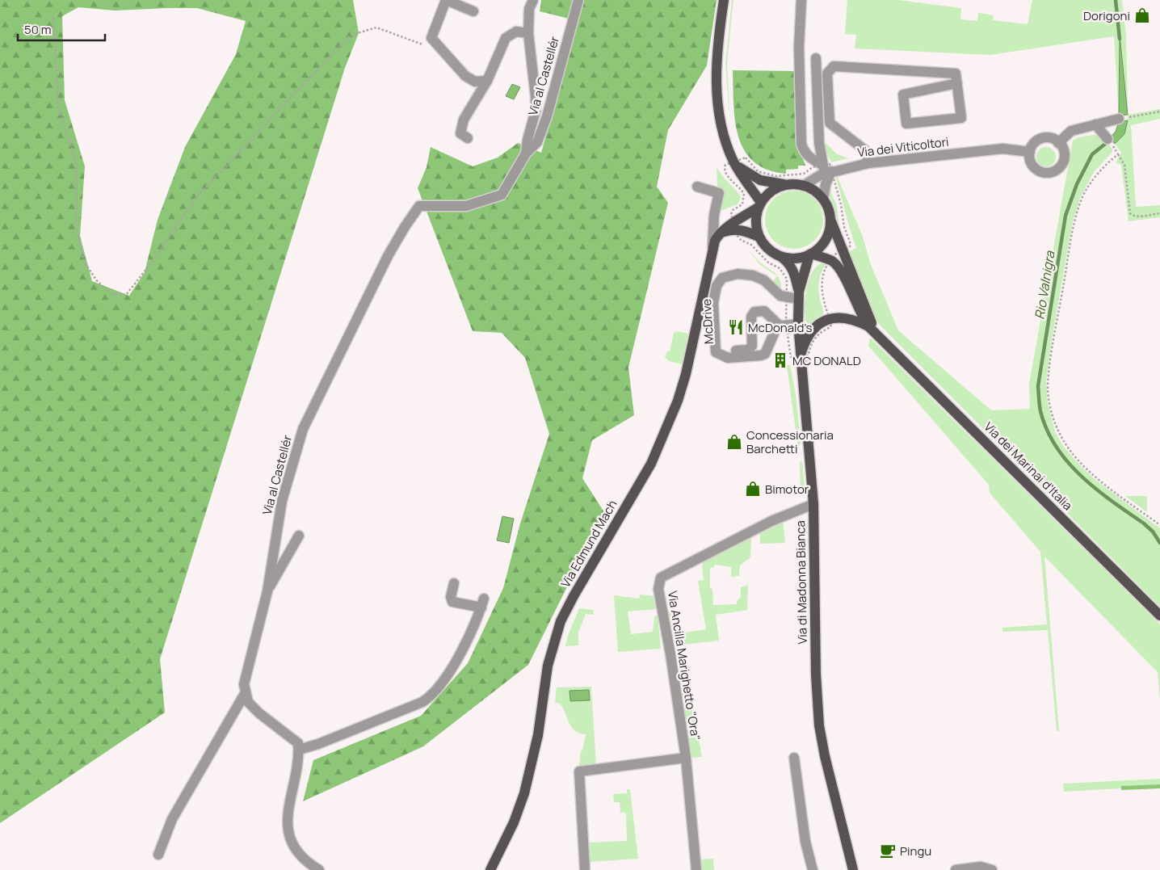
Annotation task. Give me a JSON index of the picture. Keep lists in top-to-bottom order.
{
  "streets": {
    "main road": ["Via dei Marinai d'Italia", "Via Edmund Mach", "Via di Madonna Bianca"],
    "street": [
      "Via al Castellér",
      "Via dei Viticoltori",
      "McDrive",
      "Via Ancilla Marighetto \"Ora\""
    ]
  },
  "crossings": [
    ["Via dei Viticoltori", "Via dei Marinai d'Italia"],
    ["Via dei Viticoltori", "Via Edmund Mach"],
    ["Via dei Viticoltori", "Via di Madonna Bianca"],
    ["Via dei Marinai d'Italia", "Via Edmund Mach"],
    ["Via dei Marinai d'Italia", "Via di Madonna Bianca"],
    ["Via Edmund Mach", "Via di Madonna Bianca"],
    ["Via di Madonna Bianca", "Via Ancilla Marighetto \"Ora\""]
  ],
  "water": ["Rio Valnigra"],
  "places": {
    "shop": ["Dorigoni", "Concessionaria Barchetti", "Bimotor"],
    "restaurant": ["McDonald's"],
    "building": ["MC DONALD"],
    "cafe": ["Pingu"]
  },
  "scale_bar": "50 m"
}
